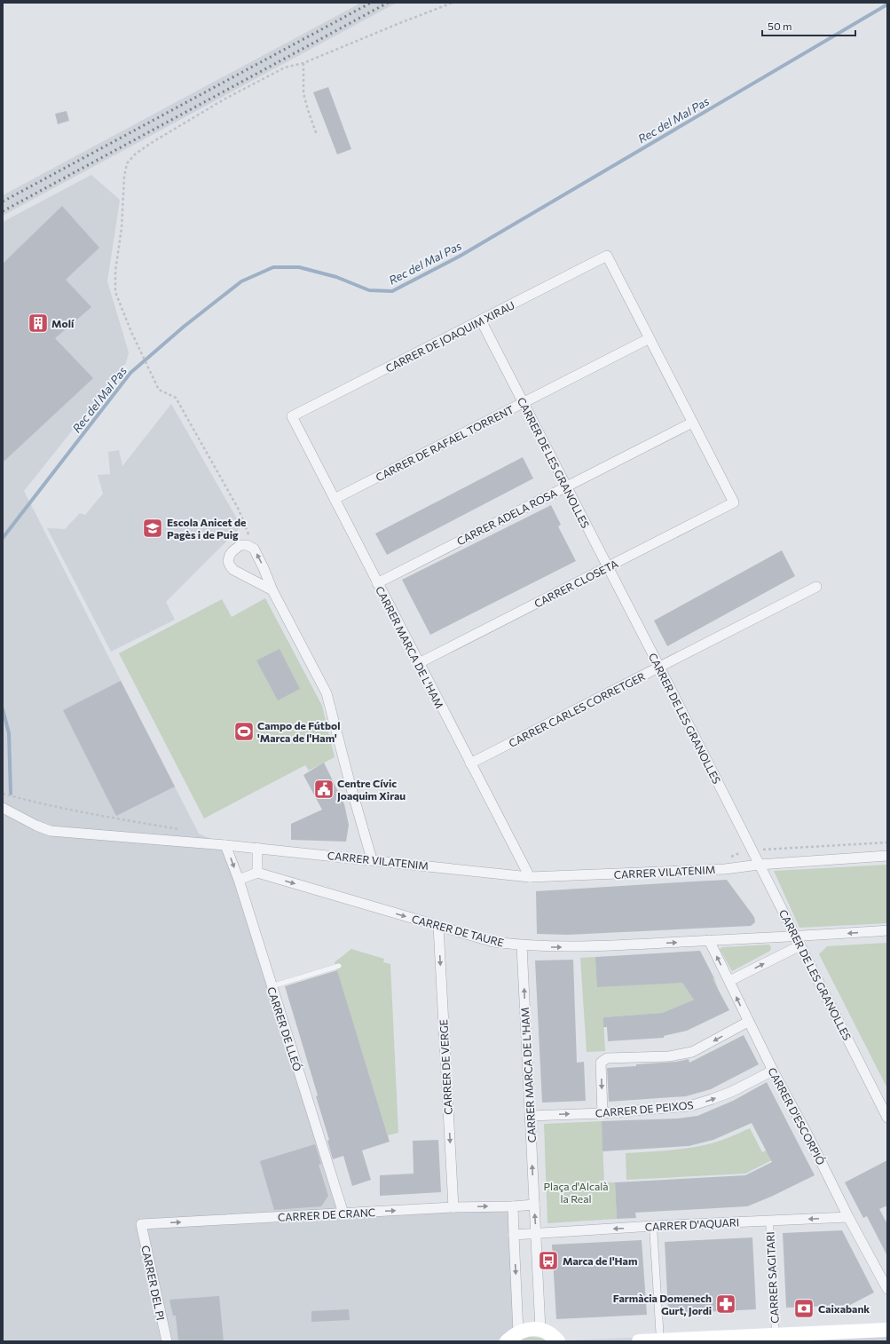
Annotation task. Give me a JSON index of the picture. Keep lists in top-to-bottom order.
{
  "streets": {
    "street": [
      "CARRER DE JOAQUIM XIRAU",
      "CARRER DE RAFAEL TORRENT",
      "CARRER DE LES GRANOLLES",
      "CARRER ADELA ROSA",
      "CARRER CLOSETA",
      "CARRER MARCA DE L'HAM",
      "CARRER CARLES CORRETGER",
      "CARRER VILATENIM",
      "CARRER DE TAURE",
      "CARRER DE LLEÓ",
      "CARRER DE VERGE",
      "CARRER DE PEIXOS",
      "CARRER D'ESCORPIÓ",
      "CARRER DE CRANC",
      "CARRER D'AQUARI",
      "CARRER SAGITARI",
      "CARRER DEL PI"
    ]
  },
  "crossings": [
    ["CARRER DE JOAQUIM XIRAU", "CARRER DE RAFAEL TORRENT"],
    ["CARRER DE JOAQUIM XIRAU", "CARRER DE LES GRANOLLES"],
    ["CARRER DE JOAQUIM XIRAU", "CARRER MARCA DE L'HAM"],
    ["CARRER DE RAFAEL TORRENT", "CARRER DE LES GRANOLLES"],
    ["CARRER DE RAFAEL TORRENT", "CARRER MARCA DE L'HAM"],
    ["CARRER DE LES GRANOLLES", "CARRER ADELA ROSA"],
    ["CARRER DE LES GRANOLLES", "CARRER CLOSETA"],
    ["CARRER DE LES GRANOLLES", "CARRER CARLES CORRETGER"],
    ["CARRER DE LES GRANOLLES", "CARRER VILATENIM"],
    ["CARRER DE LES GRANOLLES", "CARRER DE TAURE"],
    ["CARRER ADELA ROSA", "CARRER CLOSETA"],
    ["CARRER ADELA ROSA", "CARRER MARCA DE L'HAM"],
    ["CARRER CLOSETA", "CARRER MARCA DE L'HAM"],
    ["CARRER MARCA DE L'HAM", "CARRER CARLES CORRETGER"],
    ["CARRER MARCA DE L'HAM", "CARRER VILATENIM"],
    ["CARRER MARCA DE L'HAM", "CARRER DE TAURE"],
    ["CARRER MARCA DE L'HAM", "CARRER DE PEIXOS"],
    ["CARRER MARCA DE L'HAM", "CARRER D'AQUARI"],
    ["CARRER VILATENIM", "CARRER DE LLEÓ"],
    ["CARRER DE TAURE", "CARRER DE VERGE"],
    ["CARRER DE TAURE", "CARRER D'ESCORPIÓ"],
    ["CARRER DE LLEÓ", "CARRER DE CRANC"],
    ["CARRER DE VERGE", "CARRER DE CRANC"],
    ["CARRER DE PEIXOS", "CARRER D'ESCORPIÓ"],
    ["CARRER D'ESCORPIÓ", "CARRER D'AQUARI"],
    ["CARRER DE CRANC", "CARRER DEL PI"],
    ["CARRER D'AQUARI", "CARRER SAGITARI"]
  ],
  "one_way": [
    "CARRER DE VERGE",
    "CARRER DE PEIXOS",
    "CARRER DE CRANC",
    "CARRER D'AQUARI"
  ],
  "water": ["Rec del Mal Pas"],
  "parks": ["Plaça d'Alcalà la Real"],
  "places": {
    "building": ["Molí"],
    "school or university": ["Escola Anicet de Pagès i de Puig"],
    "sports": ["Campo de Fútbol 'Marca de l'Ham'"],
    "public building": ["Centre Cívic Joaquim Xirau"],
    "bus stop": ["Marca de l'Ham"],
    "pharmacy": ["Farmàcia Domenech Gurt, Jordi"],
    "bank": ["Caixabank"]
  },
  "scale_bar": "50 m"
}
